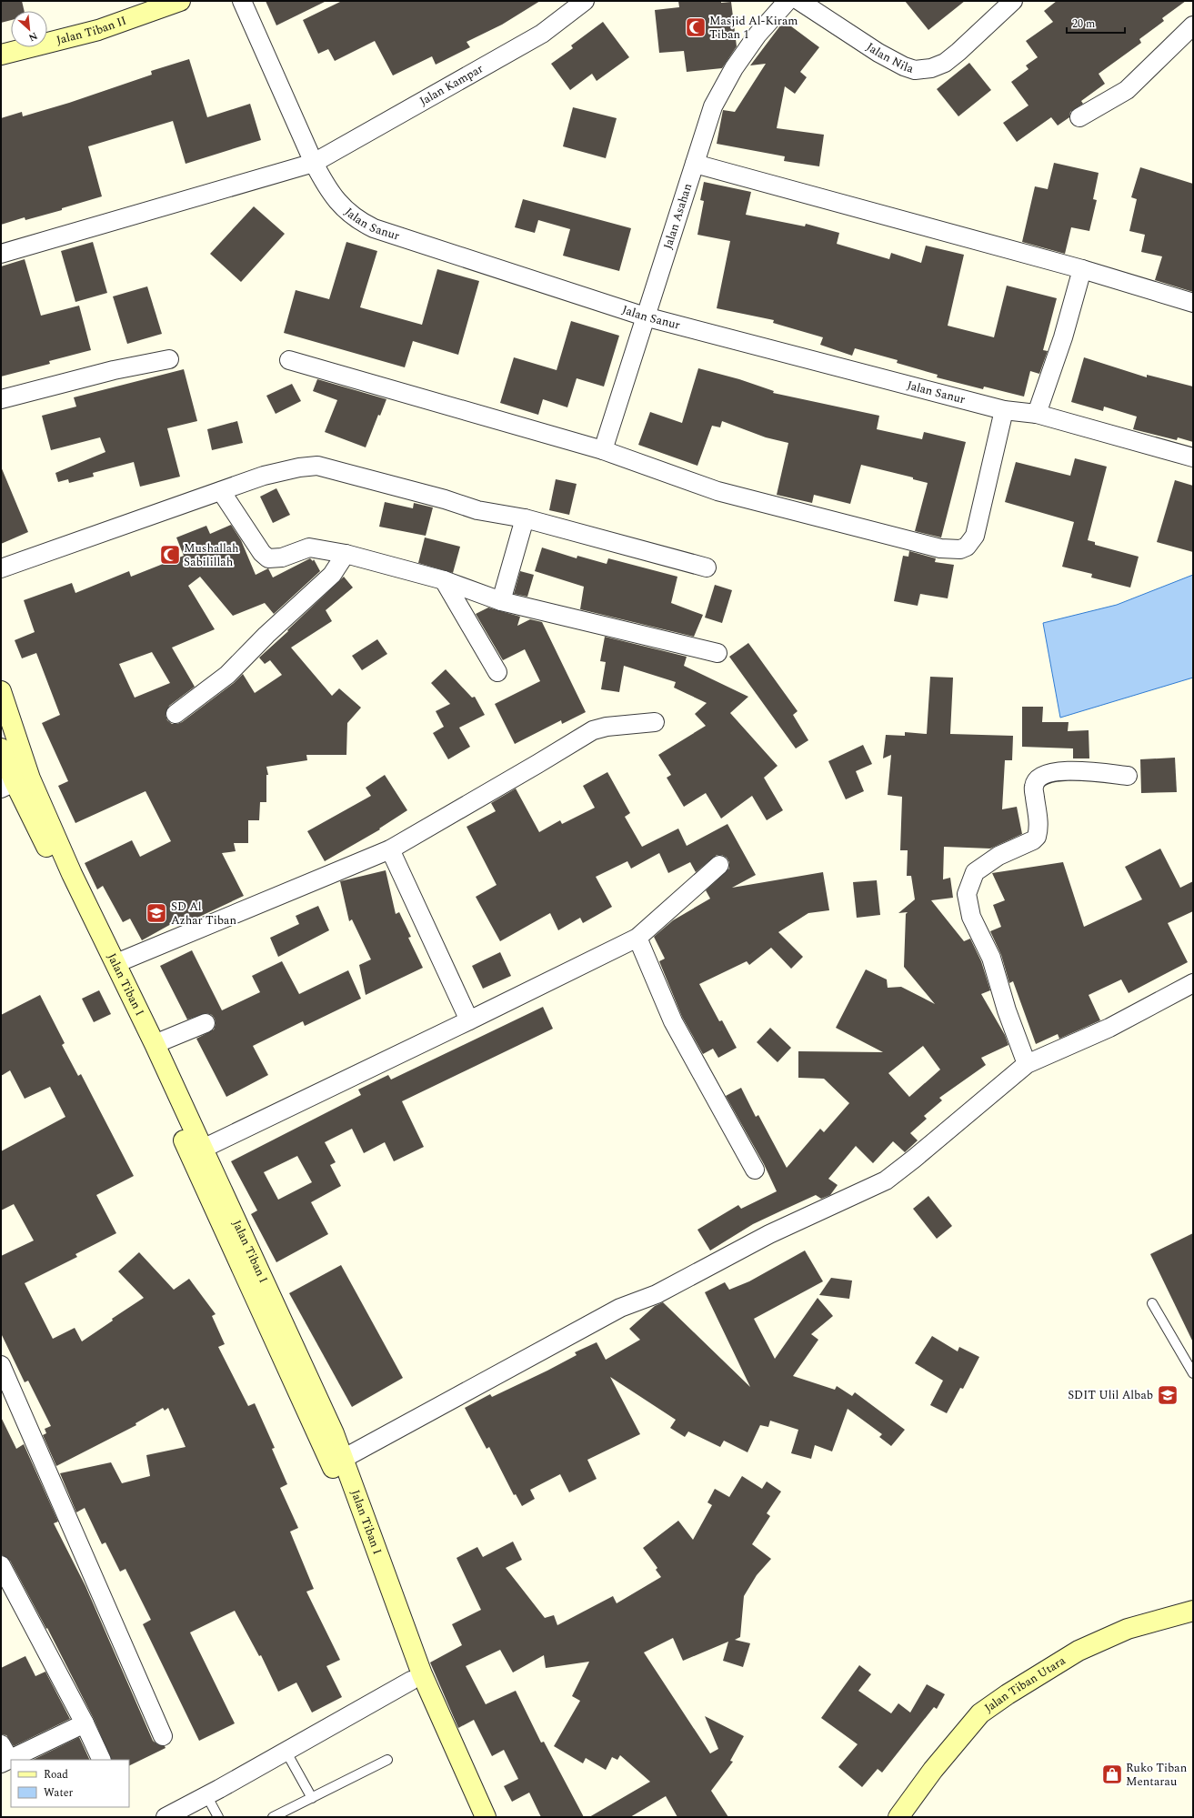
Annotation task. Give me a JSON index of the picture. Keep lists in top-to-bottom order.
{
  "streets": {
    "street": [
      "Jalan Tiban II",
      "Jalan Nila",
      "Jalan Kampar",
      "Jalan Asahan",
      "Jalan Sanur",
      "Jalan Tiban I",
      "Jalan Tiban Utara"
    ]
  },
  "crossings": [
    ["Jalan Kampar", "Jalan Sanur"],
    ["Jalan Asahan", "Jalan Sanur"]
  ],
  "places": {
    "mosque": ["Masjid Al-Kiram Tiban 1", "Mushallah Sabilillah"],
    "school or university": ["SD Al Azhar Tiban", "SDIT Ulil Albab"],
    "shop": ["Ruko Tiban Mentarau"]
  },
  "legend": ["Road", "Water"],
  "scale_bar": "20 m",
  "north": "bottom right"
}
